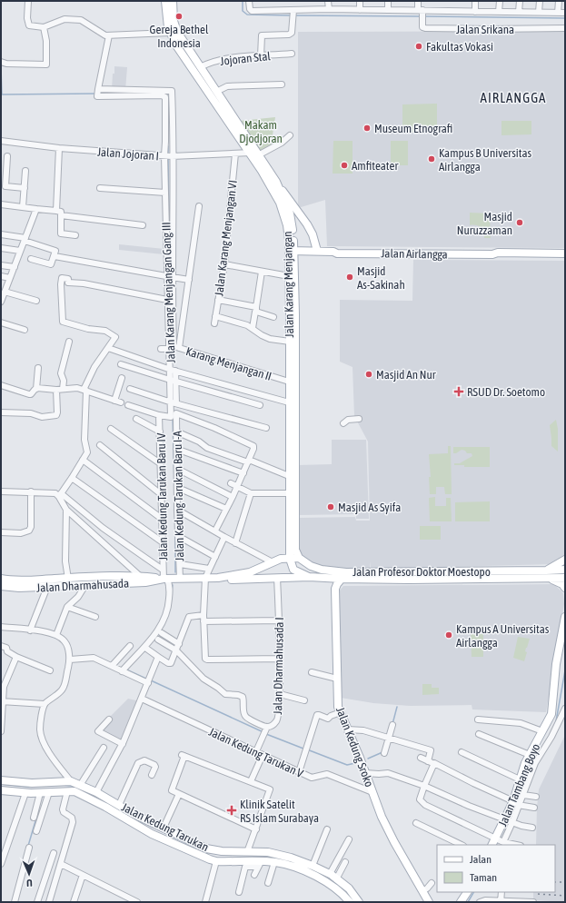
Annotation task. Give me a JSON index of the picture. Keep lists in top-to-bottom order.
{
  "streets": {
    "main road": [
      "Jalan Airlangga",
      "Jalan Karang Menjangan",
      "Jalan Profesor Doktor Moestopo",
      "Jalan Dharmahusada",
      "Jalan Kedung Sroko",
      "Jalan Tambang Boyo",
      "Jalan Kedung Tarukan"
    ],
    "street": [
      "Jalan Srikana",
      "Jojoran Stal",
      "Jalan Jojoran I",
      "Jalan Karang Menjangan VI",
      "Jalan Karang Menjangan Gang III",
      "Karang Menjangan II",
      "Jalan Kedung Tarukan Baru I-A",
      "Jalan Kedung Tarukan Baru IV",
      "Jalan Dharmahusada I",
      "Jalan Kedung Tarukan V"
    ]
  },
  "crossings": [
    ["Jojoran Stal", "Jalan Karang Menjangan"],
    ["Jalan Jojoran I", "Jalan Karang Menjangan VI"],
    ["Jalan Jojoran I", "Jalan Karang Menjangan"],
    ["Jalan Jojoran I", "Jalan Karang Menjangan Gang III"],
    ["Jalan Airlangga", "Jalan Karang Menjangan"],
    ["Jalan Karang Menjangan", "Karang Menjangan II"],
    ["Jalan Karang Menjangan", "Jalan Profesor Doktor Moestopo"],
    ["Jalan Karang Menjangan Gang III", "Karang Menjangan II"],
    ["Jalan Kedung Tarukan Baru I-A", "Jalan Dharmahusada"],
    ["Jalan Kedung Tarukan Baru IV", "Jalan Dharmahusada"],
    ["Jalan Profesor Doktor Moestopo", "Jalan Dharmahusada"],
    ["Jalan Profesor Doktor Moestopo", "Jalan Kedung Sroko"],
    ["Jalan Dharmahusada", "Jalan Dharmahusada I"],
    ["Jalan Kedung Sroko", "Jalan Kedung Tarukan V"]
  ],
  "districts": ["AIRLANGGA"],
  "parks": ["Makam Djodjoran"],
  "places": {
    "other": [
      "Gereja Bethel Indonesia",
      "Fakultas Vokasi",
      "Museum Etnografi",
      "Kampus B Universitas Airlangga",
      "Amfiteater",
      "Masjid Nuruzzaman",
      "Masjid As-Sakinah",
      "Masjid An Nur",
      "Masjid As Syifa",
      "Kampus A Universitas Airlangga"
    ],
    "health": ["RSUD Dr. Soetomo", "Klinik Satelit RS Islam Surabaya"]
  },
  "legend": ["Jalan", "Taman"],
  "north": "bottom"
}
